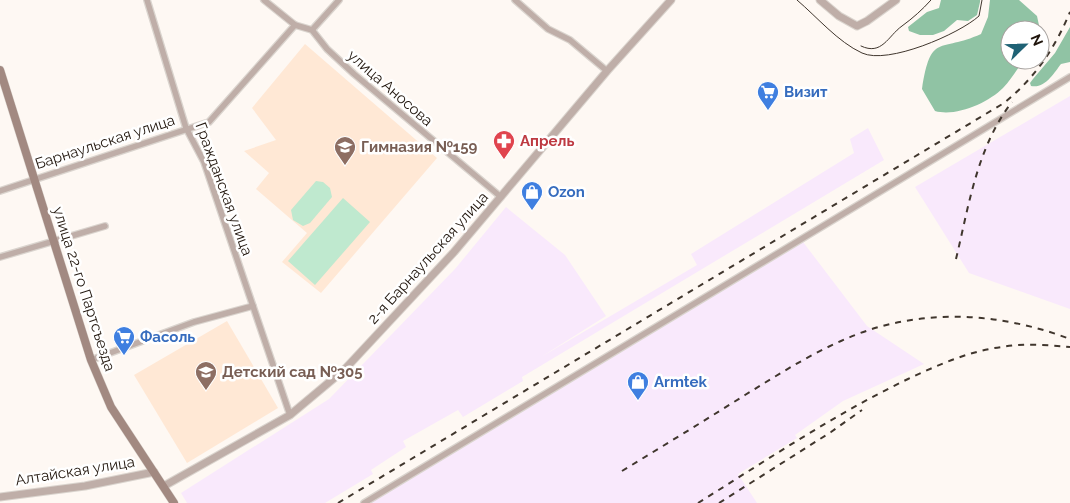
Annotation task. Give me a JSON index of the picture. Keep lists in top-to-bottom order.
{
  "streets": {
    "main road": ["улица 22-го Партсъезда"],
    "street": [
      "улица Аносова",
      "Барнаульская улица",
      "Гражданская улица",
      "2-я Барнаульская улица",
      "Алтайская улица"
    ]
  },
  "crossings": [
    ["улица Аносова", "2-я Барнаульская улица"],
    ["Барнаульская улица", "Гражданская улица"],
    ["Барнаульская улица", "улица 22-го Партсъезда"],
    ["Гражданская улица", "2-я Барнаульская улица"],
    ["2-я Барнаульская улица", "улица 22-го Партсъезда"],
    ["улица 22-го Партсъезда", "Алтайская улица"]
  ],
  "places": {
    "supermarket": ["Визит", "Фасоль"],
    "pharmacy": ["Апрель"],
    "school or university": ["Гимназия №159", "Детский сад №305"],
    "shop": ["Ozon", "Armtek"]
  },
  "north": "top right"
}
